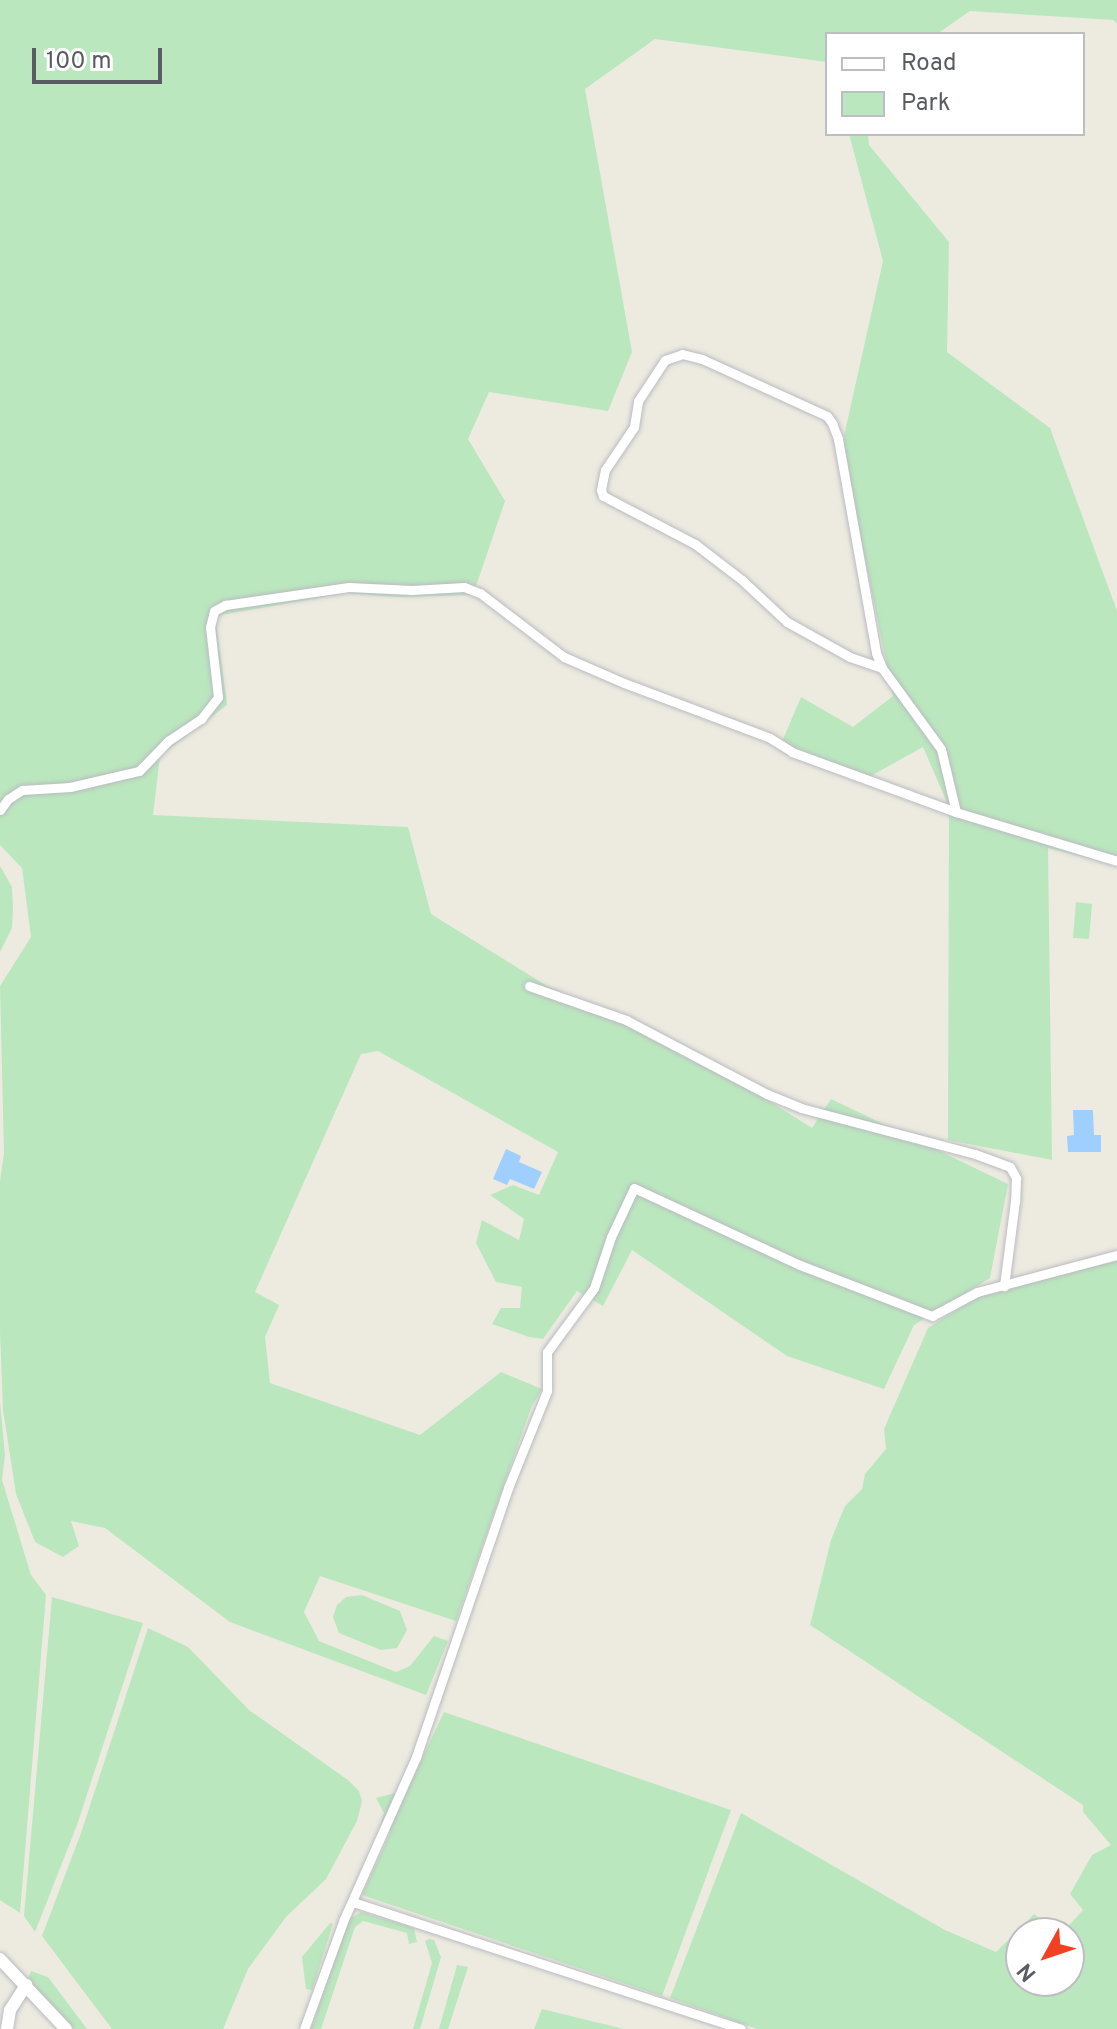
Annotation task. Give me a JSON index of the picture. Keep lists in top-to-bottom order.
{
  "legend": ["Road", "Park"],
  "scale_bar": "100 m",
  "north": "bottom left"
}
